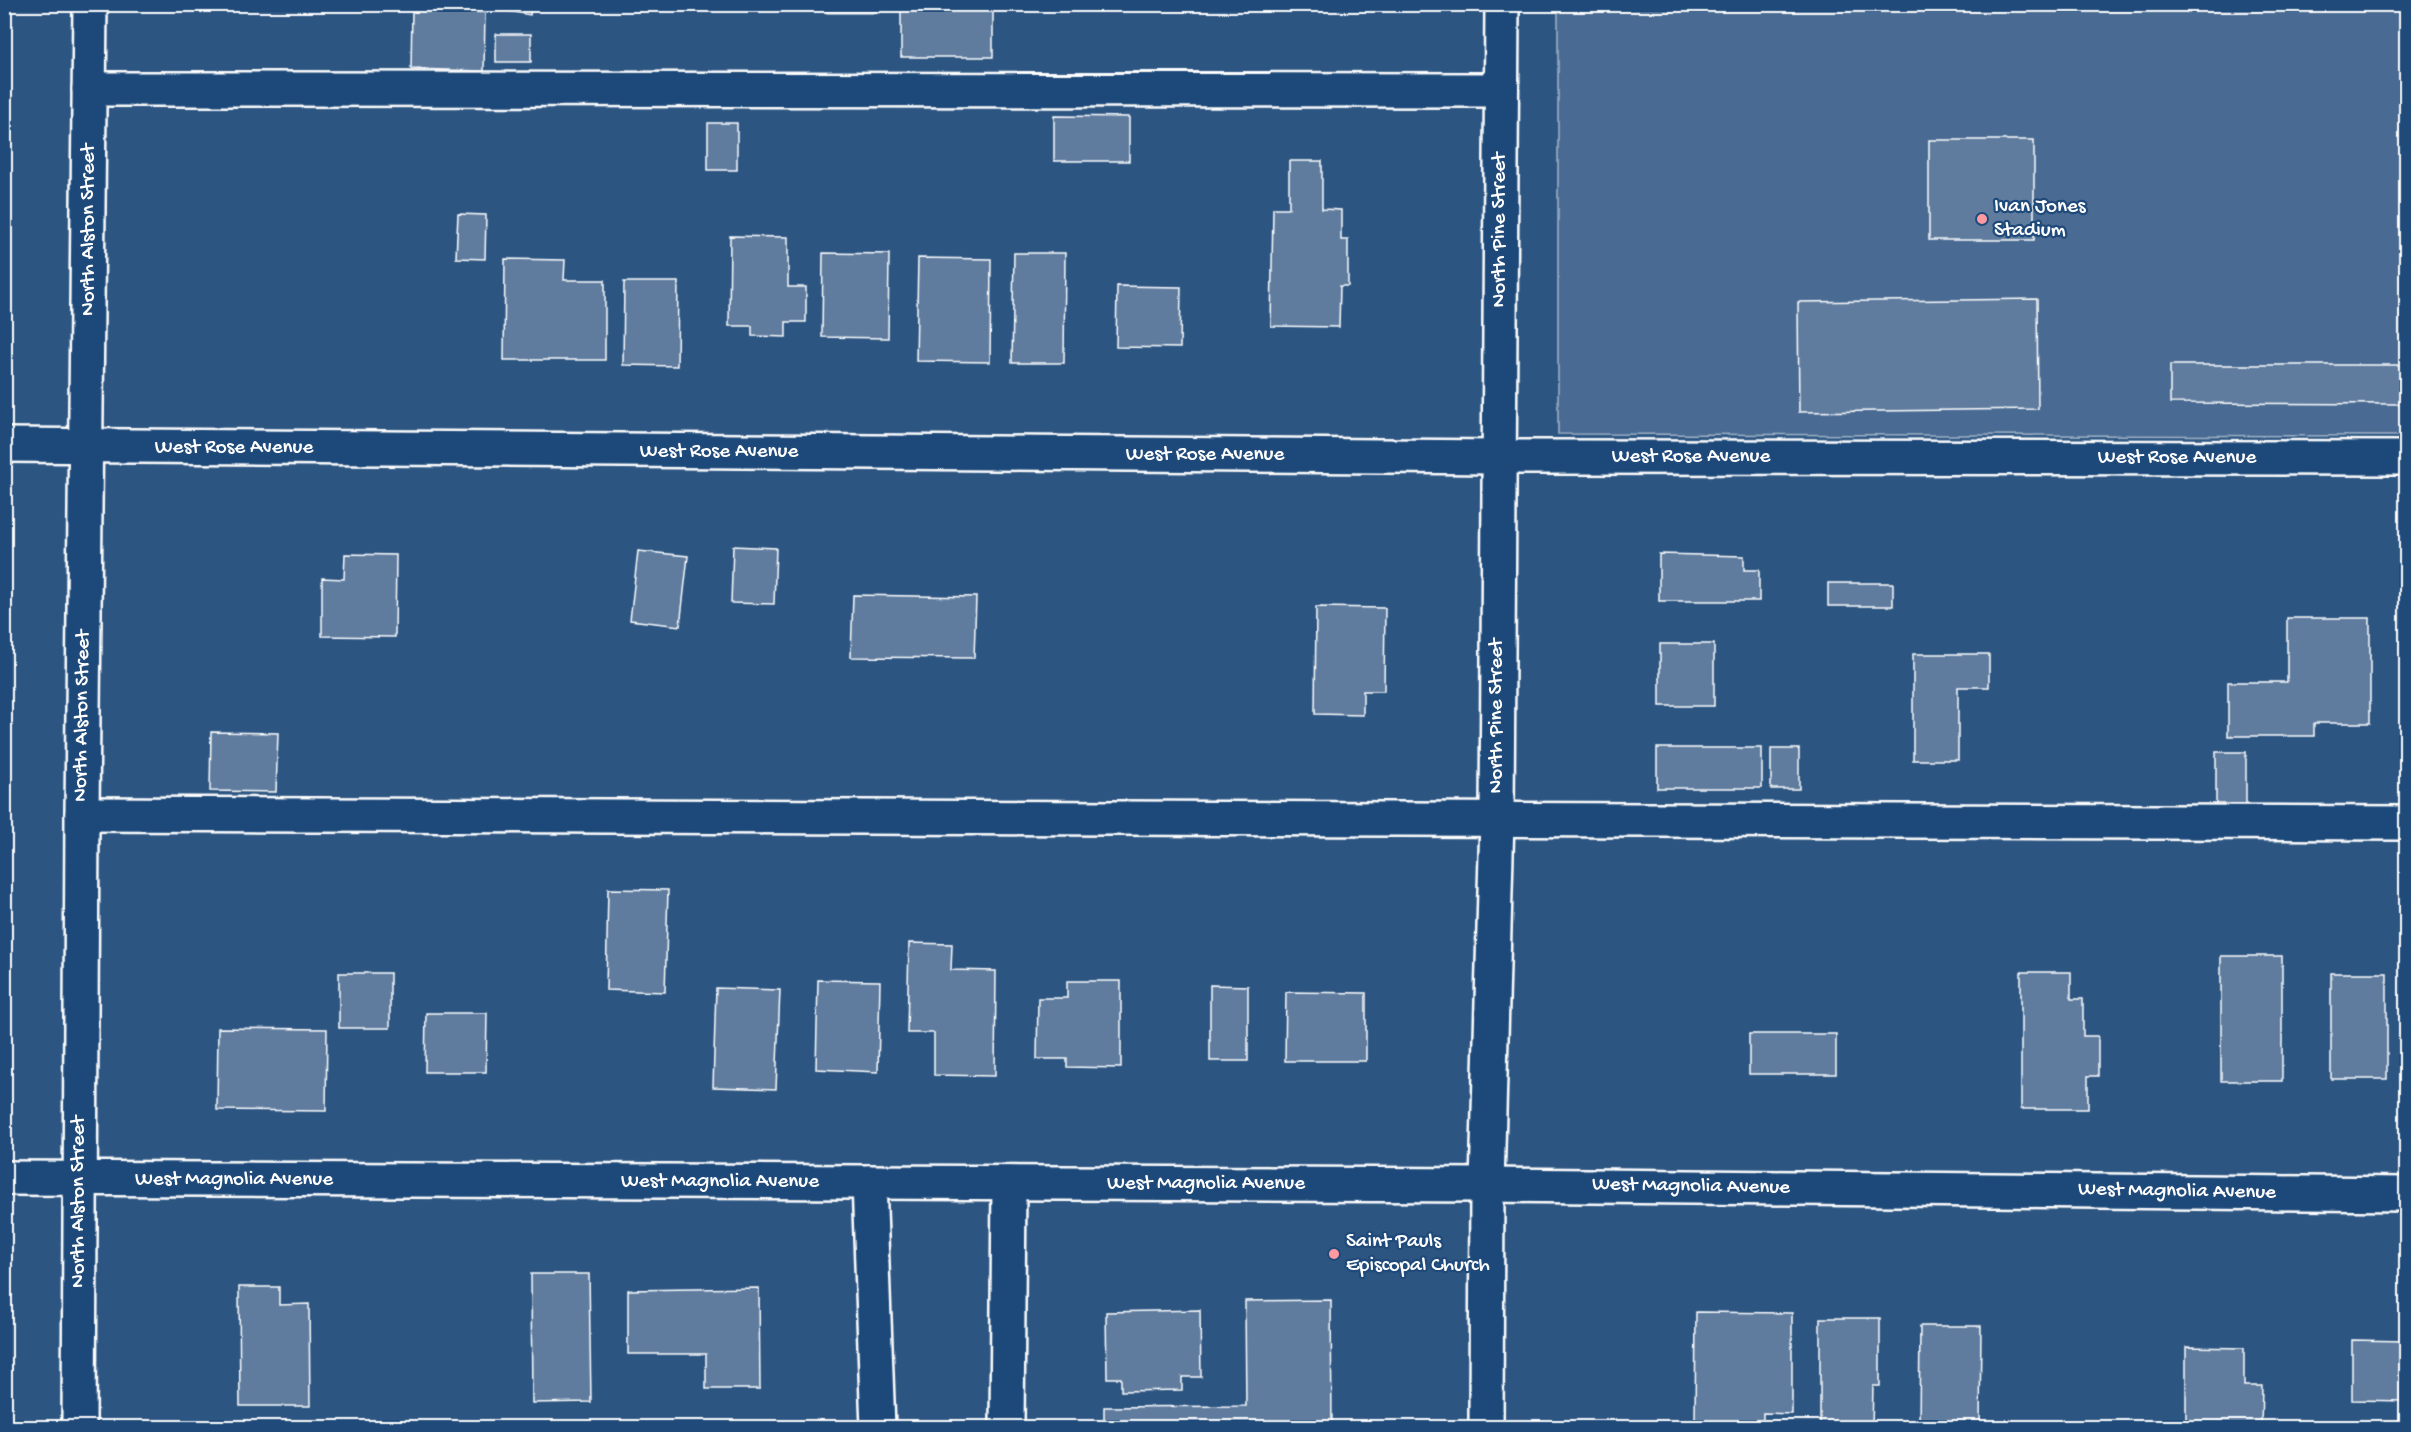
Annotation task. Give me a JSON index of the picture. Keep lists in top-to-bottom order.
{
  "streets": {
    "street": [
      "North Alston Street",
      "North Pine Street",
      "West Rose Avenue",
      "West Magnolia Avenue"
    ]
  },
  "crossings": [
    ["North Alston Street", "West Rose Avenue"],
    ["North Alston Street", "West Magnolia Avenue"],
    ["North Pine Street", "West Rose Avenue"],
    ["North Pine Street", "West Magnolia Avenue"]
  ],
  "places": ["Ivan Jones Stadium", "Saint Pauls Episcopal Church"]
}
